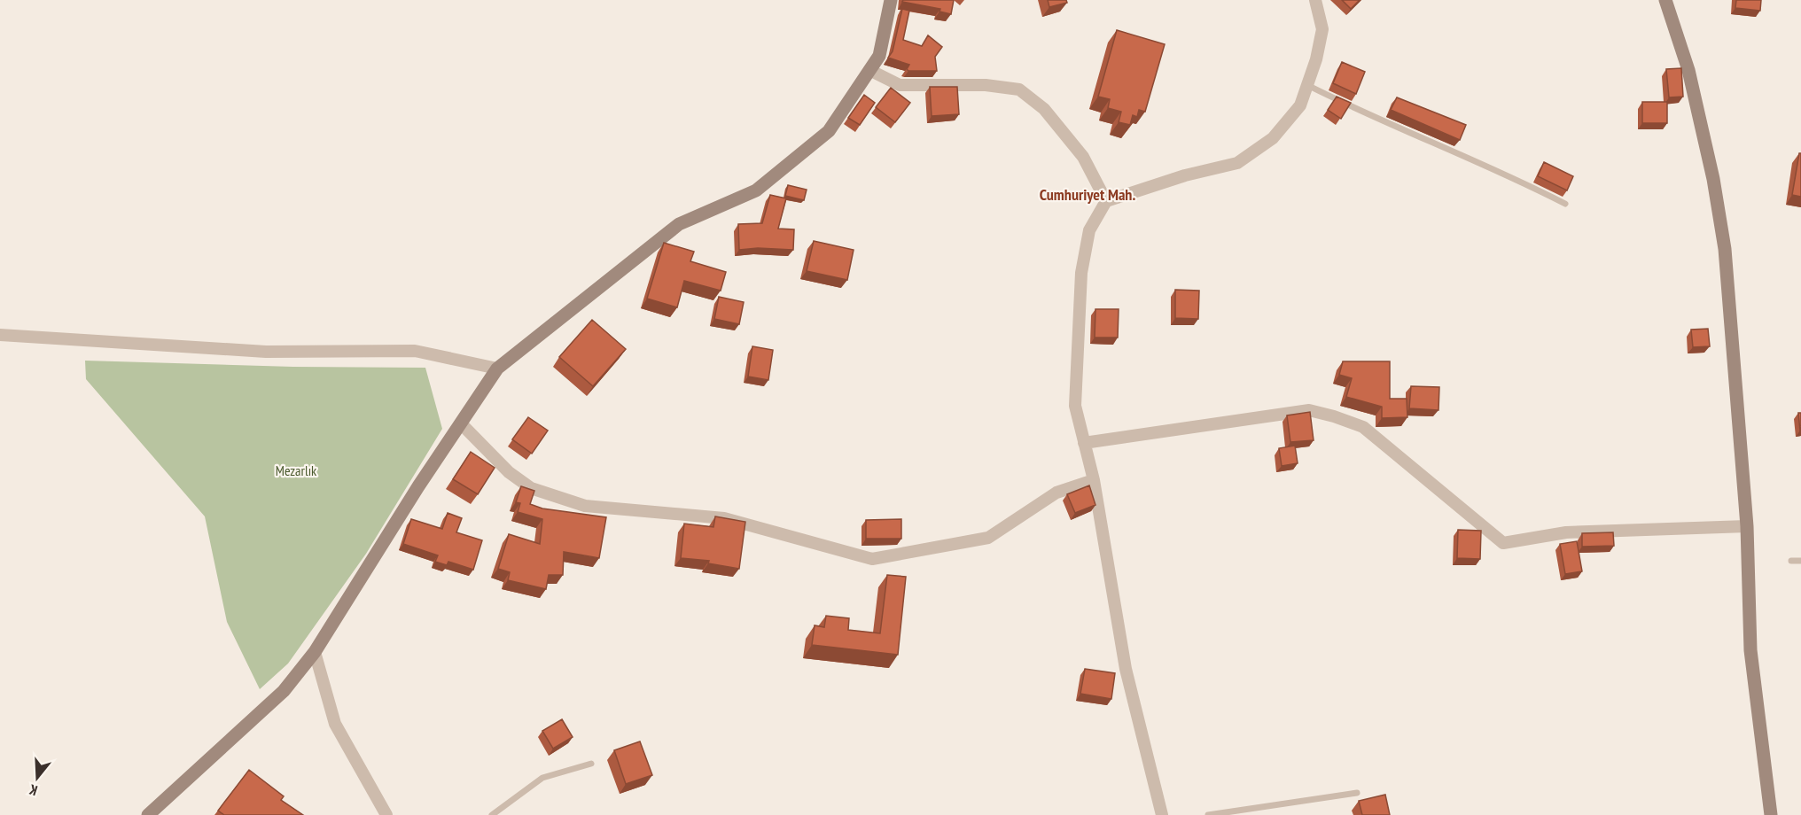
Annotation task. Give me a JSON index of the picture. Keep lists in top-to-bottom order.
{
  "districts": ["Cumhuriyet Mah."],
  "parks": ["Mezarlık"],
  "north": "bottom"
}
